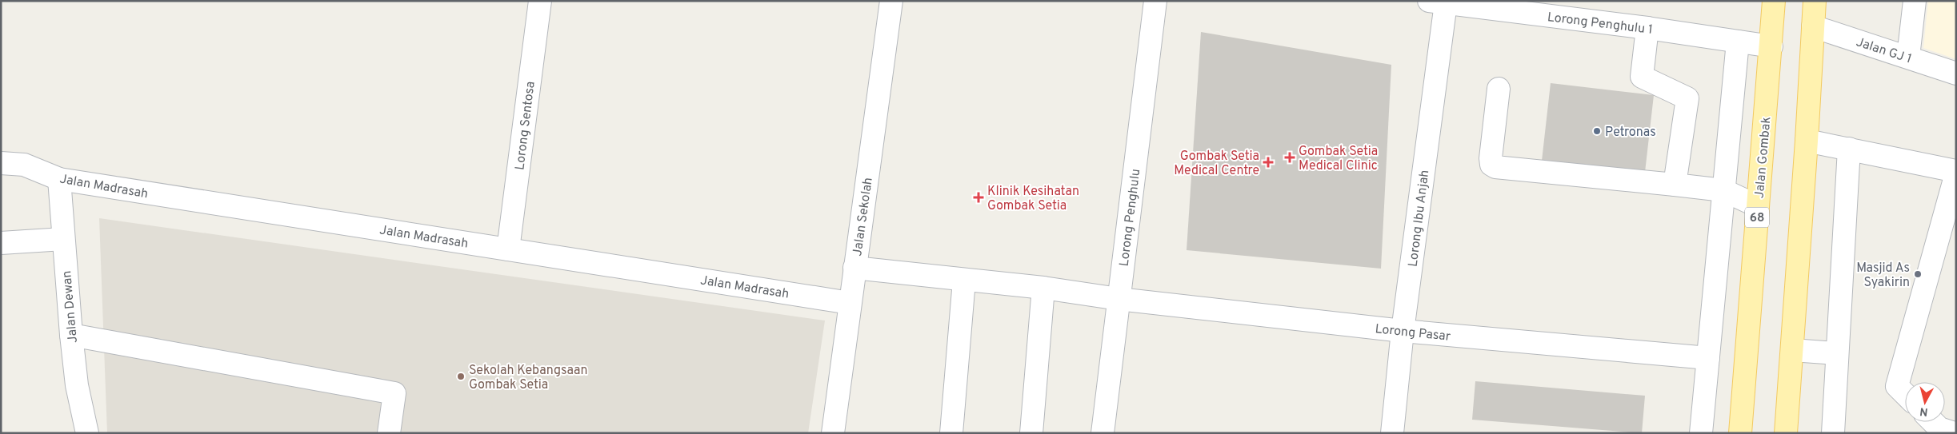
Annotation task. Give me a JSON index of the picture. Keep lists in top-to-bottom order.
{
  "streets": {
    "main road": ["Jalan Gombak", "68"],
    "street": [
      "Lorong Penghulu 1",
      "Jalan GJ 1",
      "Lorong Sentosa",
      "Jalan Madrasah",
      "Jalan Sekolah",
      "Lorong Penghulu",
      "Lorong Ibu Anjah",
      "Jalan Dewan",
      "Lorong Pasar"
    ]
  },
  "crossings": [
    ["Lorong Penghulu 1", "Jalan Gombak"],
    ["Lorong Penghulu 1", "Lorong Ibu Anjah"],
    ["Lorong Sentosa", "Jalan Madrasah"],
    ["Jalan Madrasah", "Jalan Sekolah"],
    ["Jalan Madrasah", "Jalan Dewan"],
    ["Jalan Sekolah", "Lorong Pasar"],
    ["Lorong Penghulu", "Lorong Pasar"],
    ["Lorong Ibu Anjah", "Lorong Pasar"]
  ],
  "places": {
    "other": ["Petronas", "Masjid As Syakirin", "Sekolah Kebangsaan Gombak Setia"],
    "health": ["Gombak Setia Medical Clinic", "Gombak Setia Medical Centre", "Klinik Kesihatan Gombak Setia"]
  },
  "north": "bottom"
}
